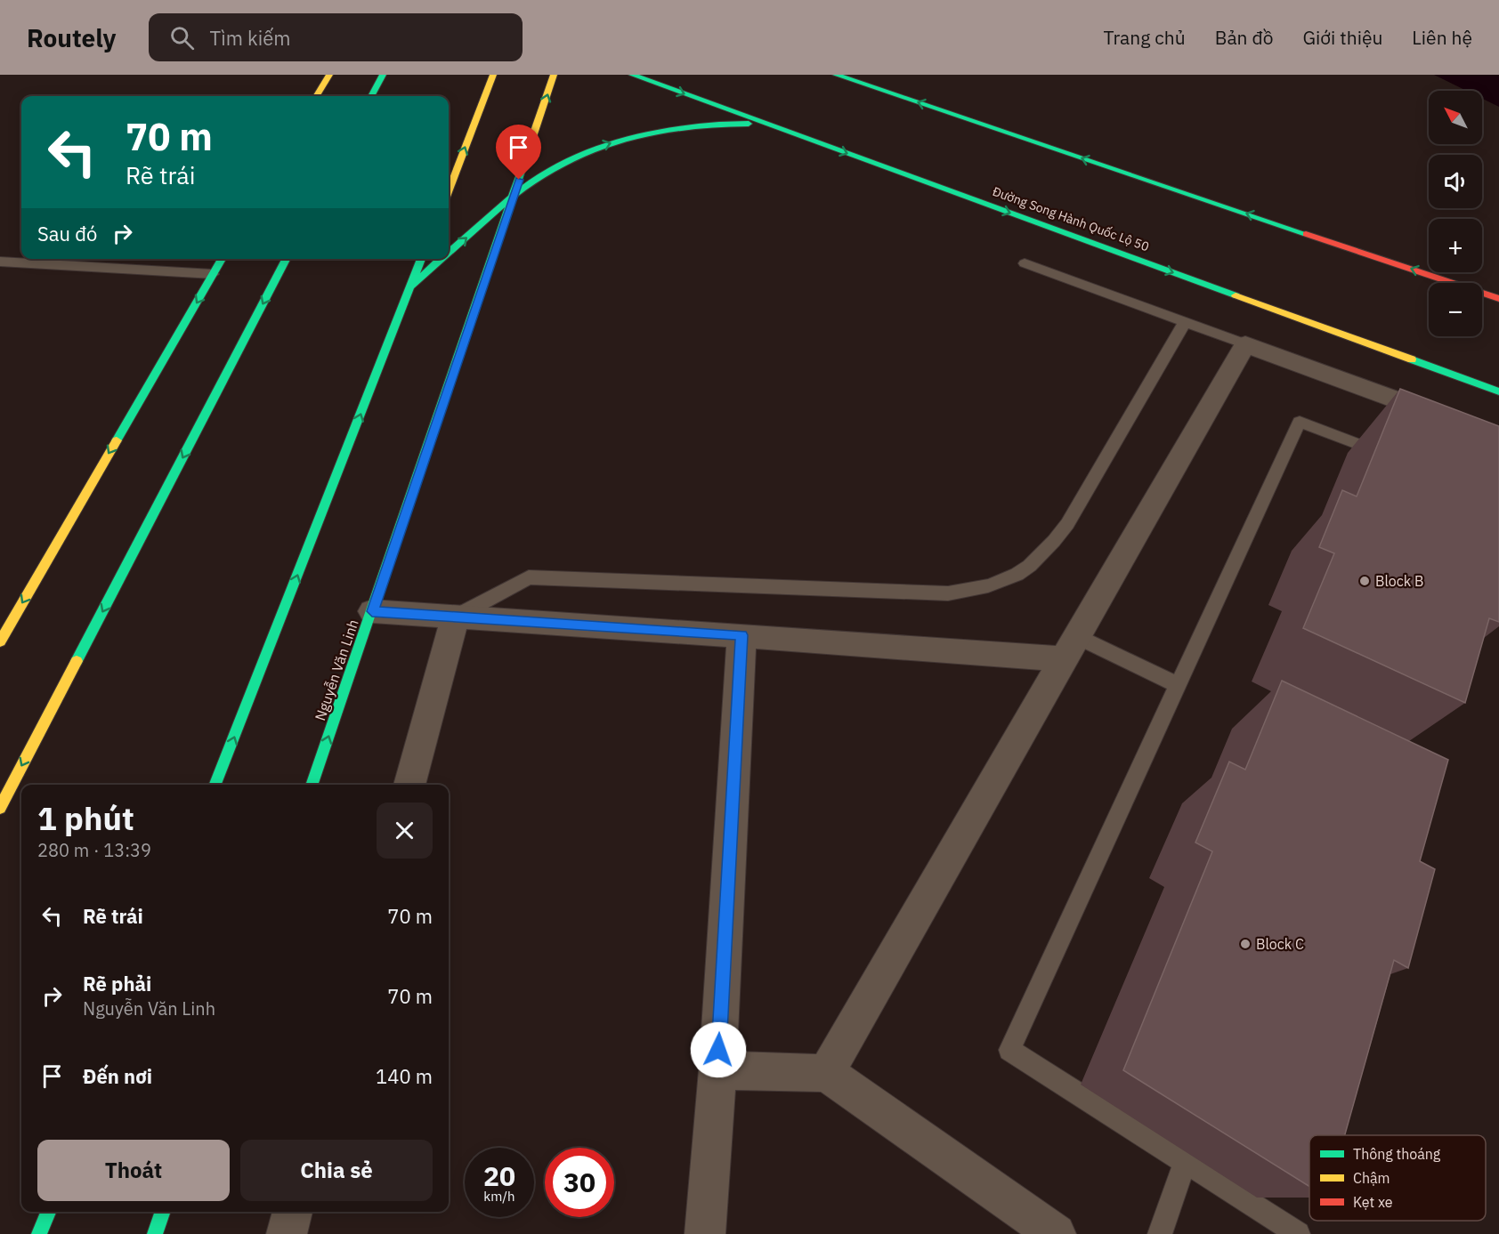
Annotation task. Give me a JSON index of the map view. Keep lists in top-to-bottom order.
{
  "streets": {
    "main road": ["Đường Song Hành Quốc Lộ 50", "Nguyễn Văn Linh"]
  },
  "places": ["Block B", "Block C"],
  "legend": ["Thông thoáng", "Chậm", "Kẹt xe"],
  "north": "top left",
  "page": {
    "header": "Routely",
    "search": "Tìm kiếm",
    "nav": [
      "Trang chủ",
      "Bản đồ",
      "Giới thiệu",
      "Liên hệ"
    ],
    "map_buttons": ["+", "−"],
    "turn": ["70 m", "Rẽ trái"],
    "then": "Sau đó",
    "heading": ["1 phút", "280 m · 13:39"],
    "list": [
      {
        "name": "Rẽ trái",
        "value": "70 m"
      },
      {
        "name": "Rẽ phải",
        "note": "Nguyễn Văn Linh",
        "value": "70 m"
      },
      {
        "name": "Đến nơi",
        "value": "140 m"
      }
    ],
    "buttons": ["Thoát", "Chia sẻ"],
    "speed": "20 km/h",
    "limit": "30"
  }
}
